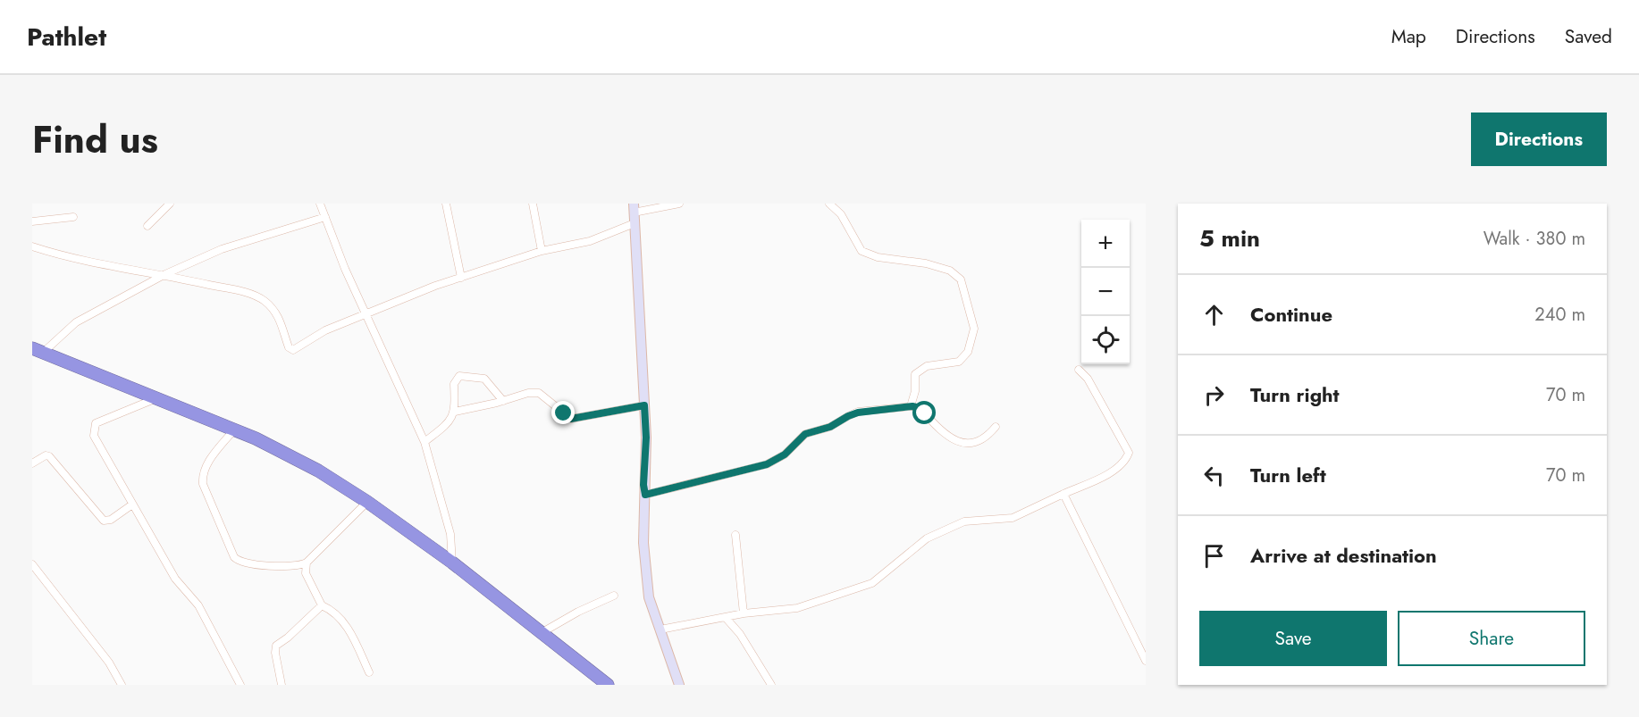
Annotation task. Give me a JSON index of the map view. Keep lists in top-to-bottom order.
{
  "page": {
    "header": "Pathlet",
    "nav": ["Map", "Directions", "Saved"],
    "title": "Find us",
    "buttons": [
      "Directions",
      ["Save", "Share"]
    ],
    "heading": ["5 min", "Walk · 380 m"],
    "map_buttons": ["+", "−"],
    "list": [
      ["Continue", "240 m"],
      ["Turn right", "70 m"],
      ["Turn left", "70 m"],
      "Arrive at destination"
    ]
  }
}
